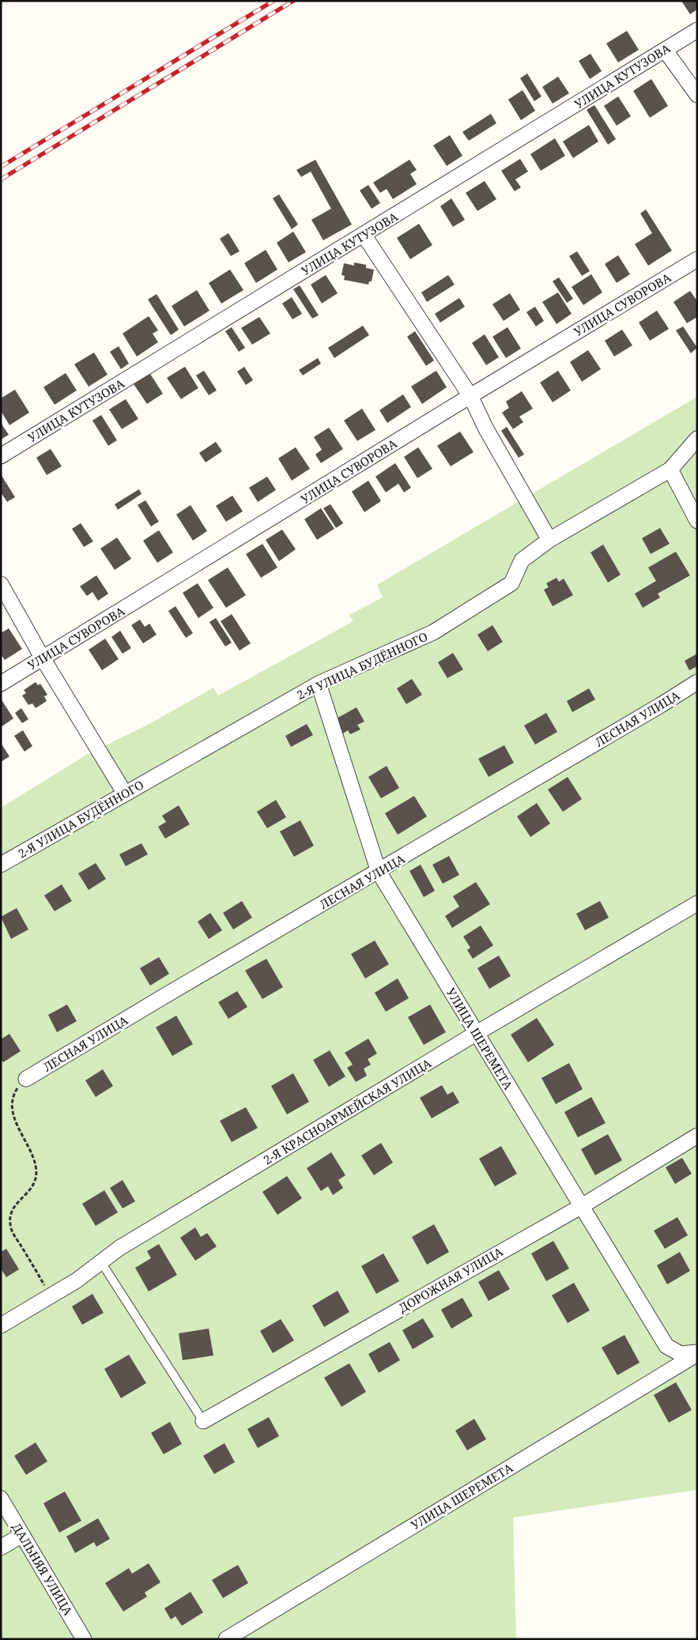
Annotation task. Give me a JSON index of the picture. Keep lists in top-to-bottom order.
{
  "streets": {
    "street": [
      "УЛИЦА КУТУЗОВА",
      "УЛИЦА СУВОРОВА",
      "2-Я УЛИЦА БУДЁННОГО",
      "ЛЕСНАЯ УЛИЦА",
      "УЛИЦА ШЕРЕМЕТА",
      "2-Я КРАСНОАРМЕЙСКАЯ УЛИЦА",
      "ДОРОЖНАЯ УЛИЦА",
      "ДАЛЬНЯЯ УЛИЦА"
    ]
  },
  "crossings": [
    ["2-Я УЛИЦА БУДЁННОГО", "УЛИЦА ШЕРЕМЕТА"],
    ["ЛЕСНАЯ УЛИЦА", "УЛИЦА ШЕРЕМЕТА"],
    ["УЛИЦА ШЕРЕМЕТА", "2-Я КРАСНОАРМЕЙСКАЯ УЛИЦА"],
    ["УЛИЦА ШЕРЕМЕТА", "ДОРОЖНАЯ УЛИЦА"]
  ]
}
